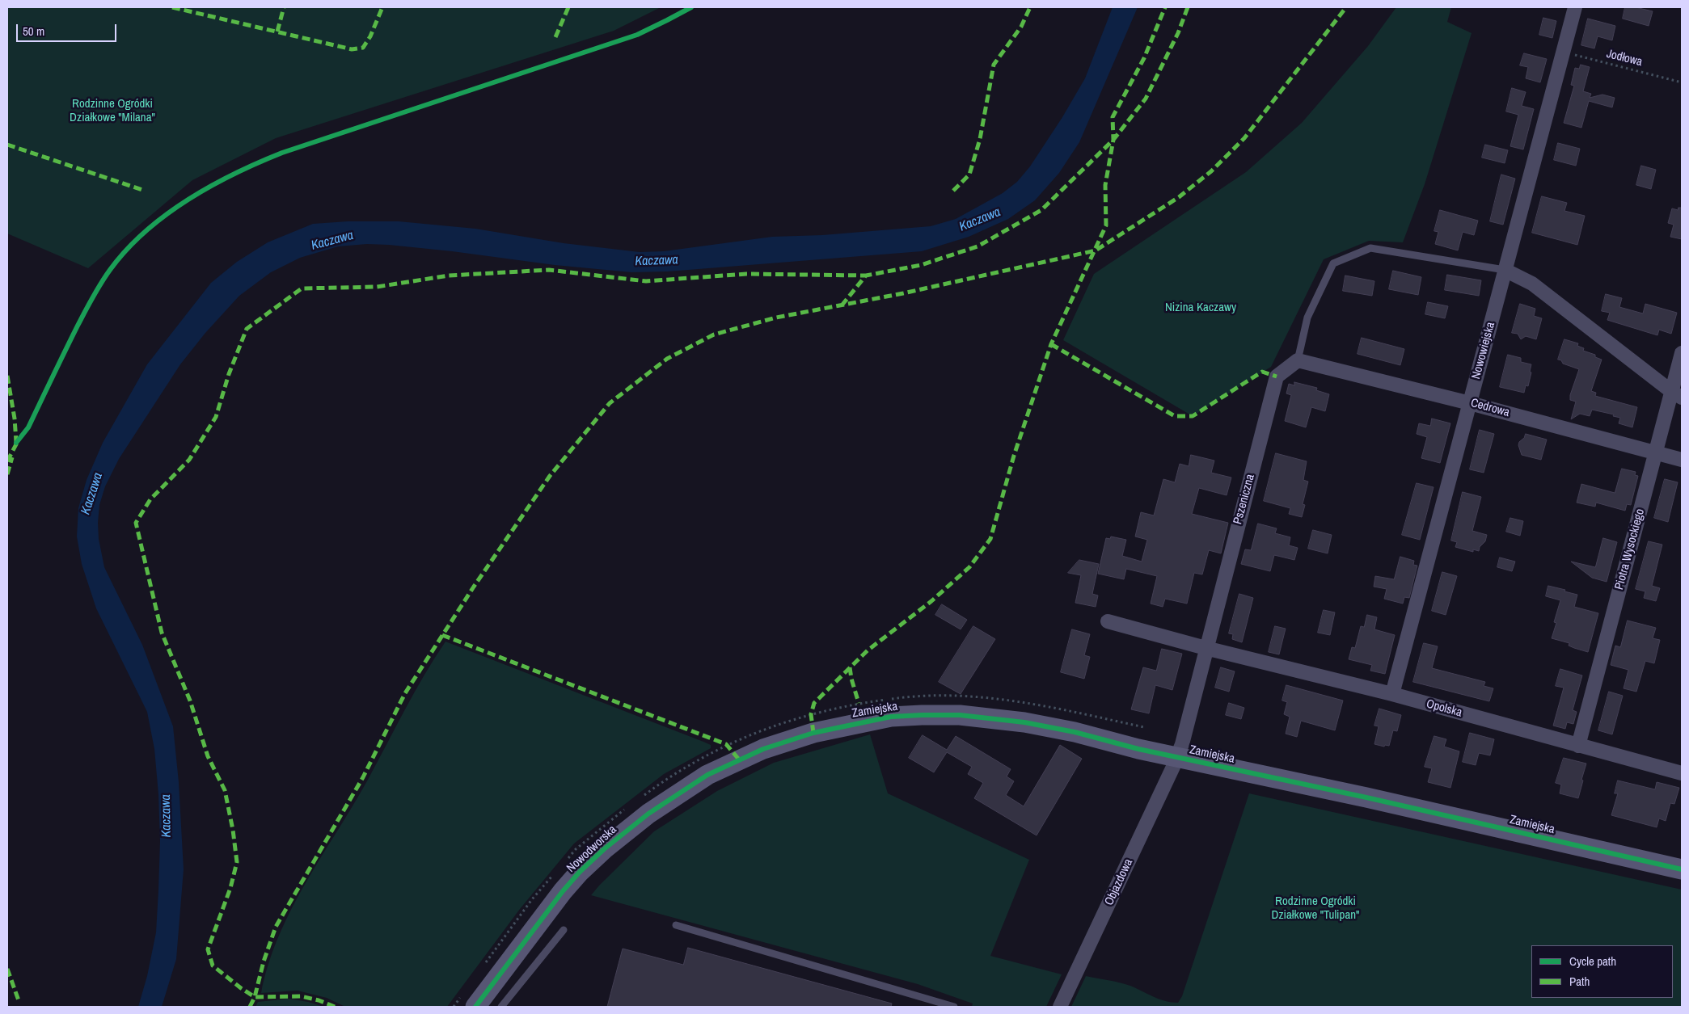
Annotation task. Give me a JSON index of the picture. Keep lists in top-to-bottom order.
{
  "streets": {
    "street": [
      "Nowowiejska",
      "Cedrowa",
      "Pszeniczna",
      "Piotra Wysockiego",
      "Opolska",
      "Zamiejska",
      "Nowodworska",
      "Objazdowa"
    ],
    "path": ["Jodłowa"]
  },
  "crossings": [
    ["Jodłowa", "Nowowiejska"],
    ["Nowowiejska", "Cedrowa"],
    ["Nowowiejska", "Opolska"],
    ["Cedrowa", "Pszeniczna"],
    ["Cedrowa", "Piotra Wysockiego"],
    ["Pszeniczna", "Opolska"],
    ["Pszeniczna", "Zamiejska"],
    ["Pszeniczna", "Objazdowa"],
    ["Piotra Wysockiego", "Opolska"],
    ["Zamiejska", "Nowodworska"],
    ["Zamiejska", "Objazdowa"]
  ],
  "water": ["Kaczawa"],
  "parks": ["Rodzinne Ogródki Działkowe \"Milana\"", "Nizina Kaczawy", "Rodzinne Ogródki Działkowe \"Tulipan\""],
  "legend": ["Cycle path", "Path"],
  "scale_bar": "50 m"
}
